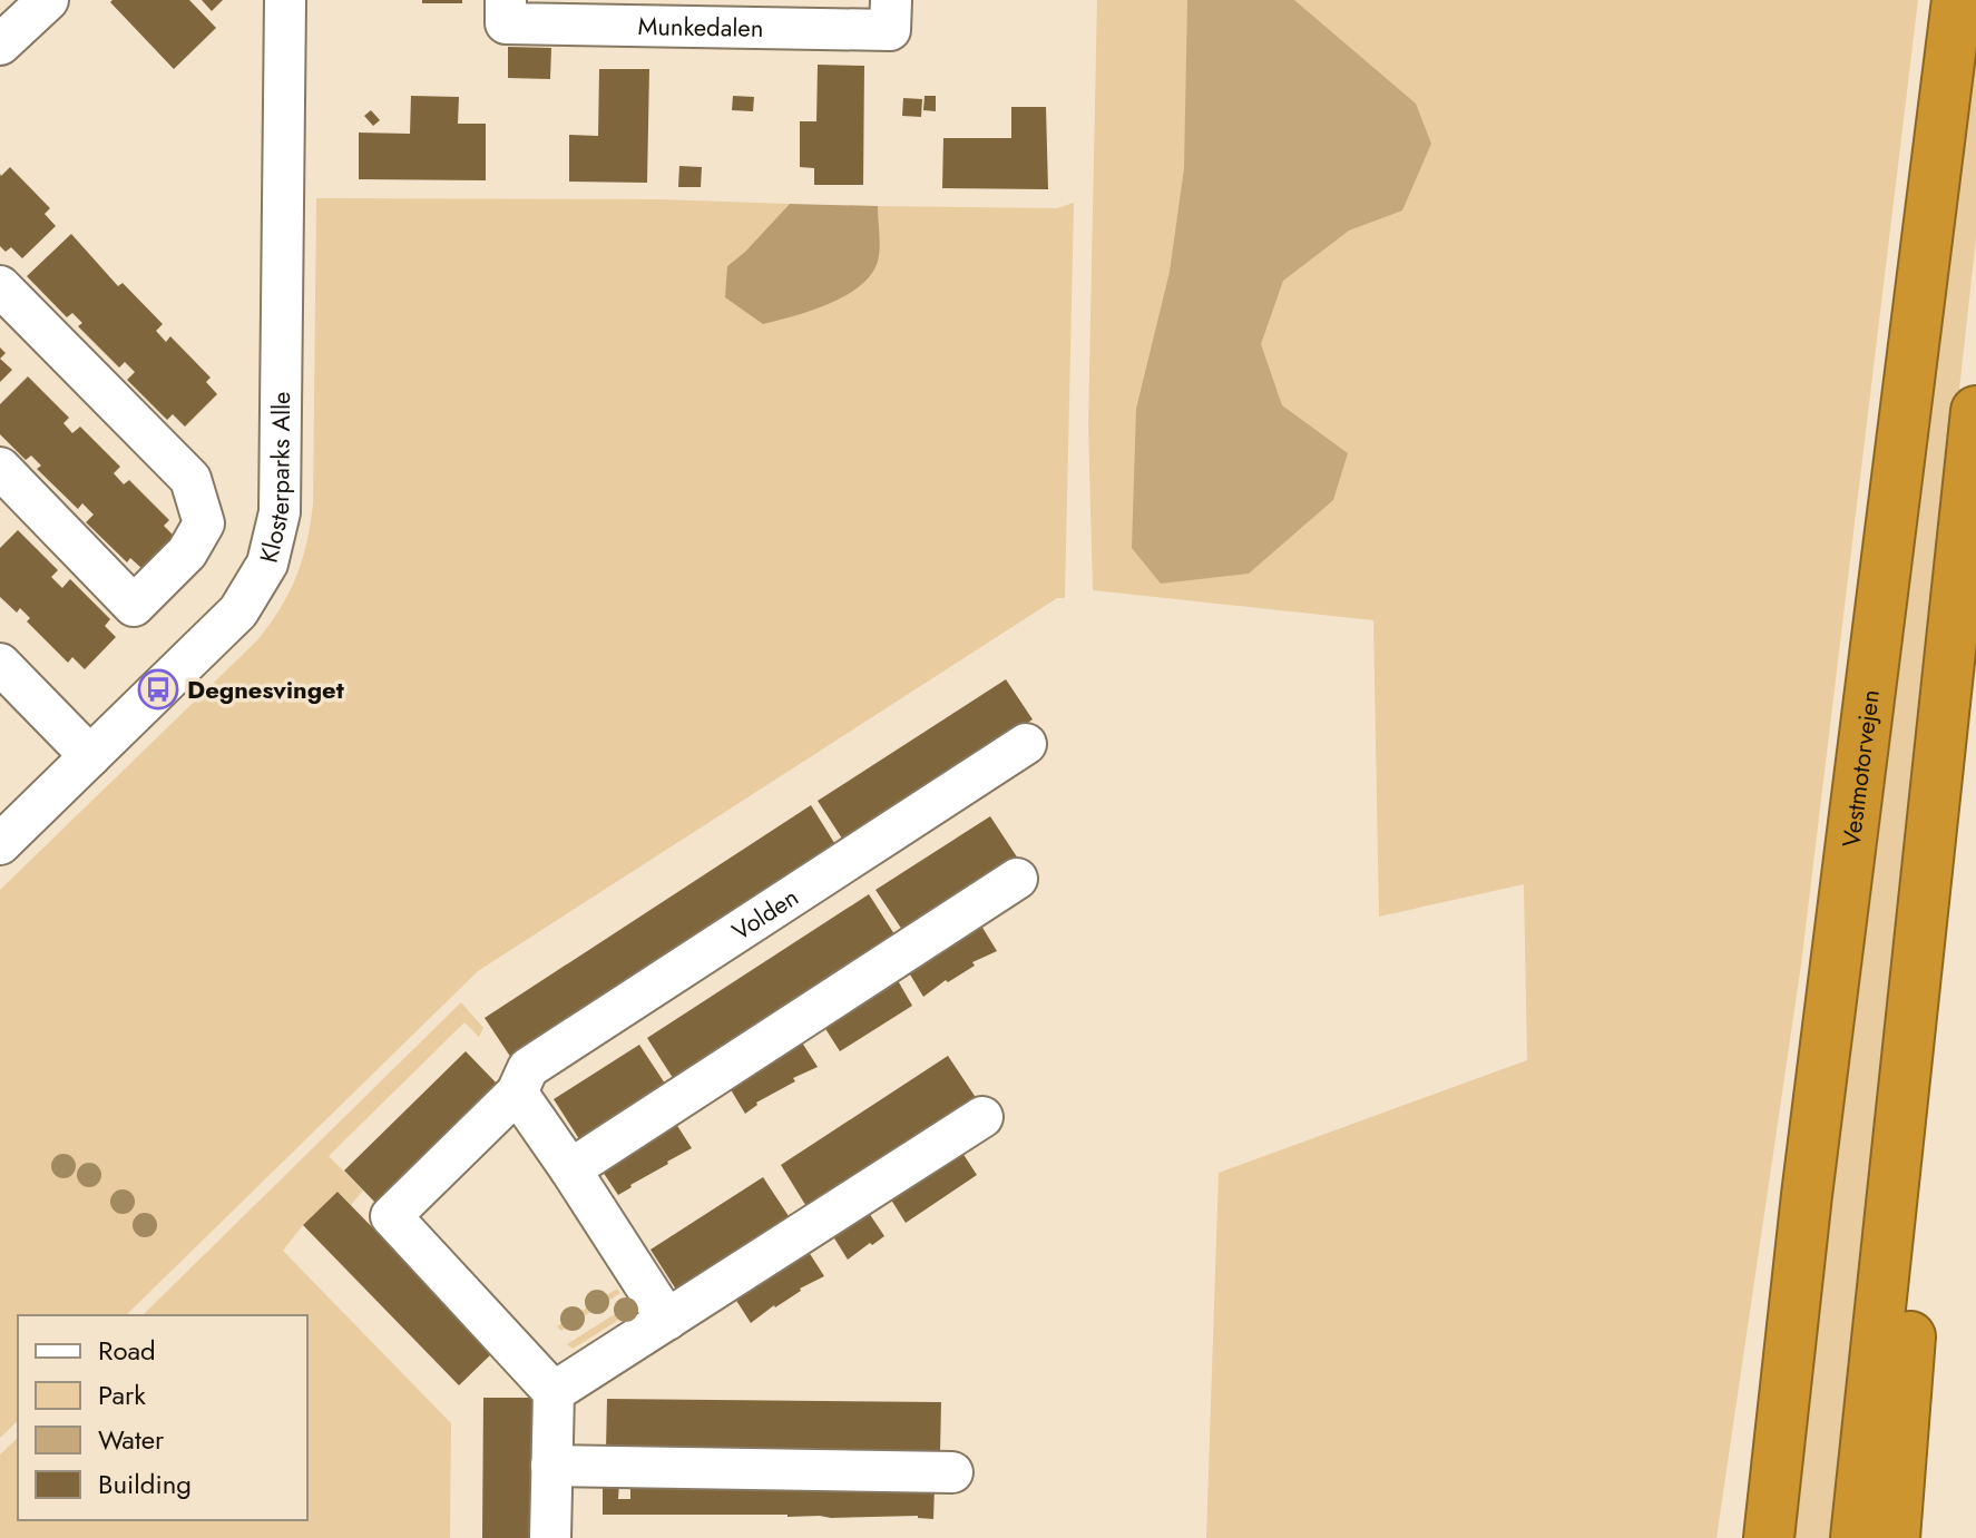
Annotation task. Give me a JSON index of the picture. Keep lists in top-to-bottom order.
{
  "streets": {
    "highway": ["Vestmotorvejen"],
    "street": ["Munkedalen", "Klosterparks Alle", "Volden"]
  },
  "places": {
    "bus stop": ["Degnesvinget"]
  },
  "legend": [
    "Road",
    "Park",
    "Water",
    "Building"
  ]
}
